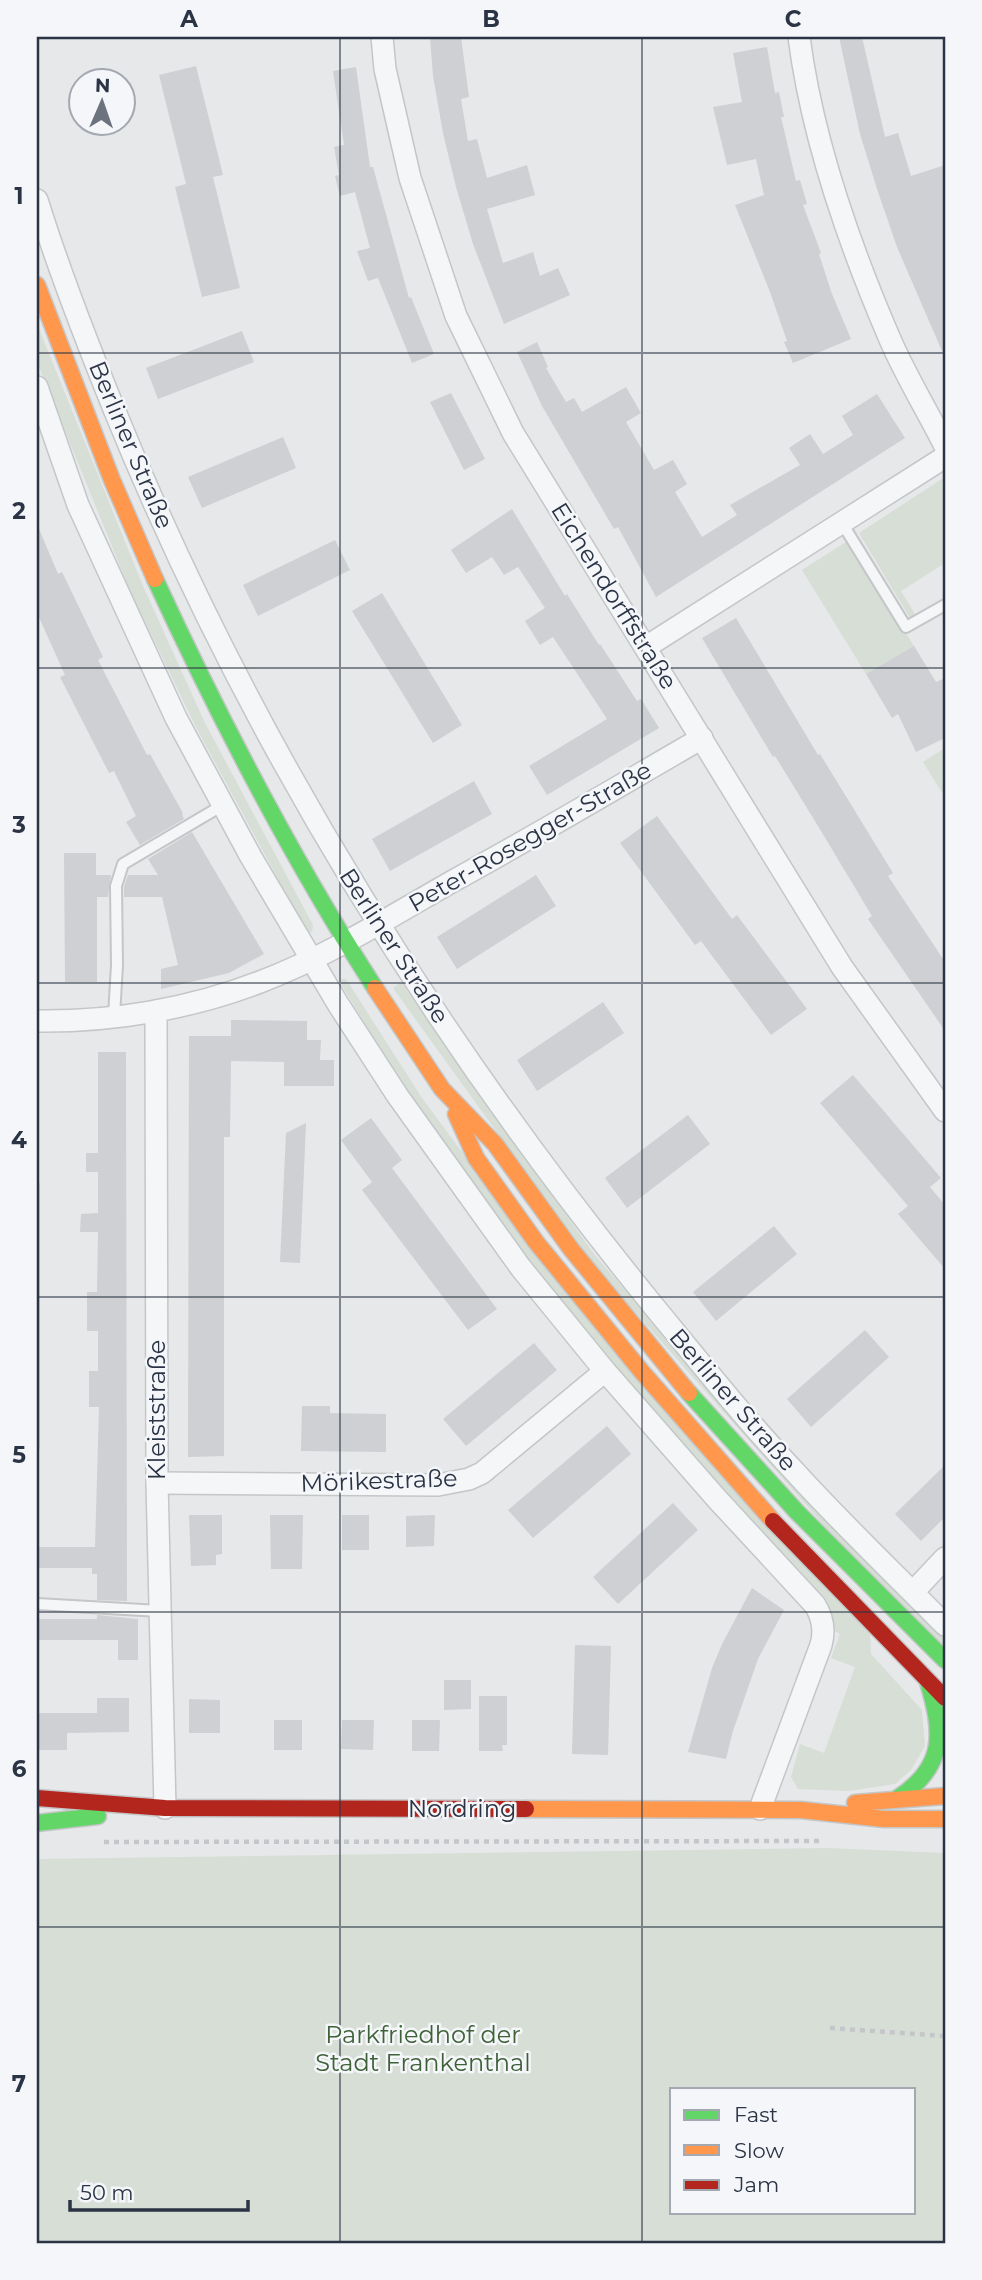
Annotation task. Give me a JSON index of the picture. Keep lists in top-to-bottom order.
{
  "streets": {
    "main road": ["Berliner Straße", "Nordring"],
    "street": [
      "Eichendorffstraße",
      "Peter-Rosegger-Straße",
      "Kleiststraße",
      "Mörikestraße"
    ]
  },
  "crossings": [
    ["Berliner Straße", "Peter-Rosegger-Straße"],
    ["Eichendorffstraße", "Peter-Rosegger-Straße"],
    ["Peter-Rosegger-Straße", "Kleiststraße"],
    ["Kleiststraße", "Mörikestraße"],
    ["Kleiststraße", "Nordring"]
  ],
  "parks": ["Parkfriedhof der Stadt Frankenthal"],
  "legend": ["Fast", "Slow", "Jam"],
  "scale_bar": "50 m",
  "north": "top",
  "grid": {
    "columns": ["A", "B", "C"],
    "rows": [
      "1",
      "2",
      "3",
      "4",
      "5",
      "6",
      "7"
    ]
  }
}
